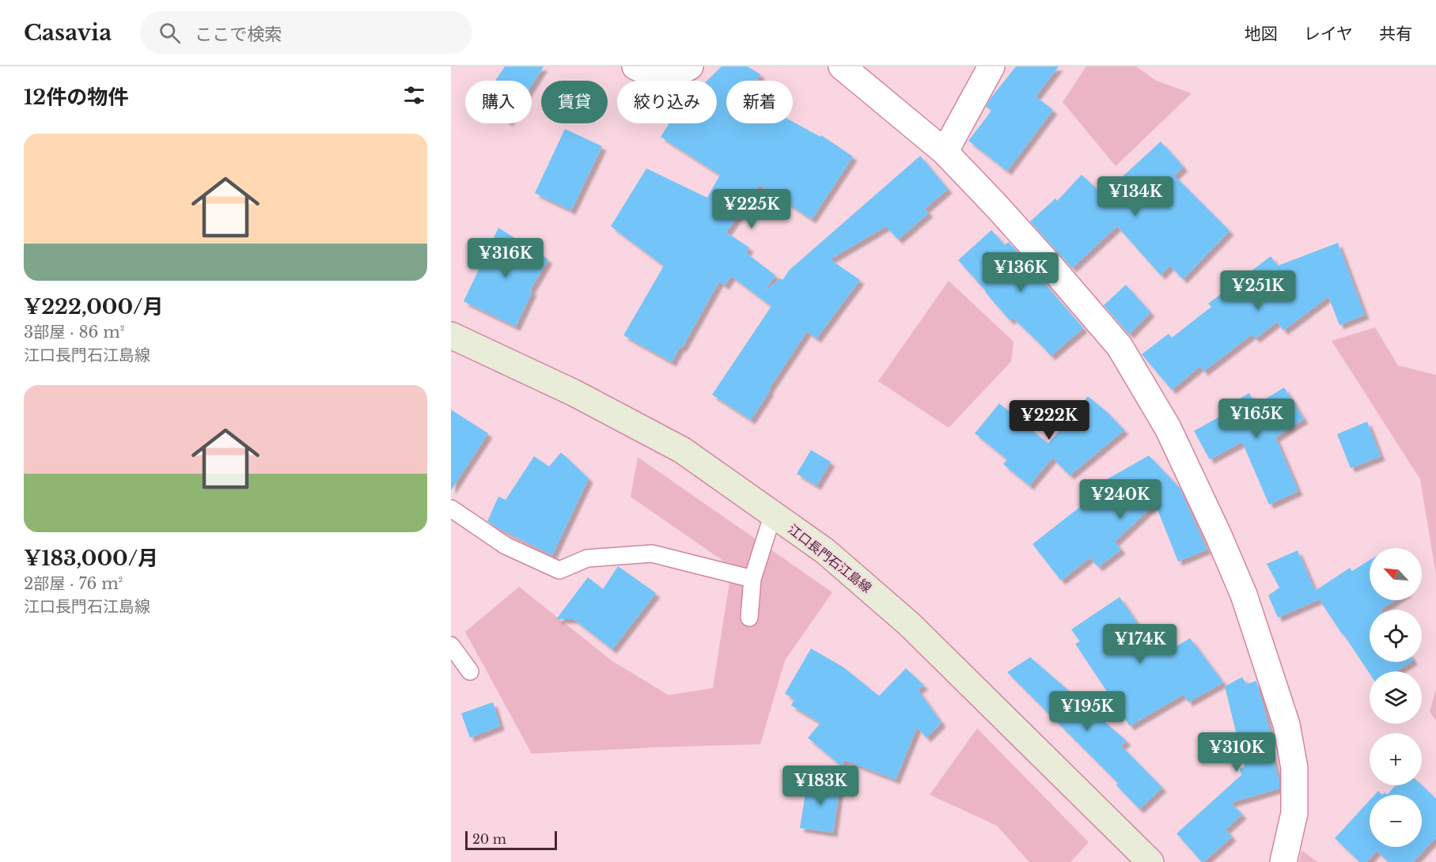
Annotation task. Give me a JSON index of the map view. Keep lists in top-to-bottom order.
{
  "streets": {
    "main road": ["江口長門石江島線"]
  },
  "scale_bar": "20 m",
  "north": "top left",
  "page": {
    "header": "Casavia",
    "search": "ここで検索",
    "nav": ["地図", "レイヤ", "共有"],
    "heading": "12件の物件",
    "chip": [
      "購入",
      "賃貸",
      "絞り込み",
      "新着"
    ],
    "list": [
      {
        "name": "¥222,000/月",
        "note": "3部屋 · 86 m² · 江口長門石江島線"
      },
      {
        "name": "¥183,000/月",
        "note": "2部屋 · 76 m² · 江口長門石江島線"
      }
    ],
    "price": [
      "¥134K",
      "¥225K",
      "¥316K",
      "¥136K",
      "¥251K",
      "¥165K",
      "¥222K",
      "¥240K",
      "¥174K",
      "¥195K",
      "¥310K",
      "¥183K"
    ],
    "map_buttons": ["+", "−"],
    "scale": "20 m"
  }
}
